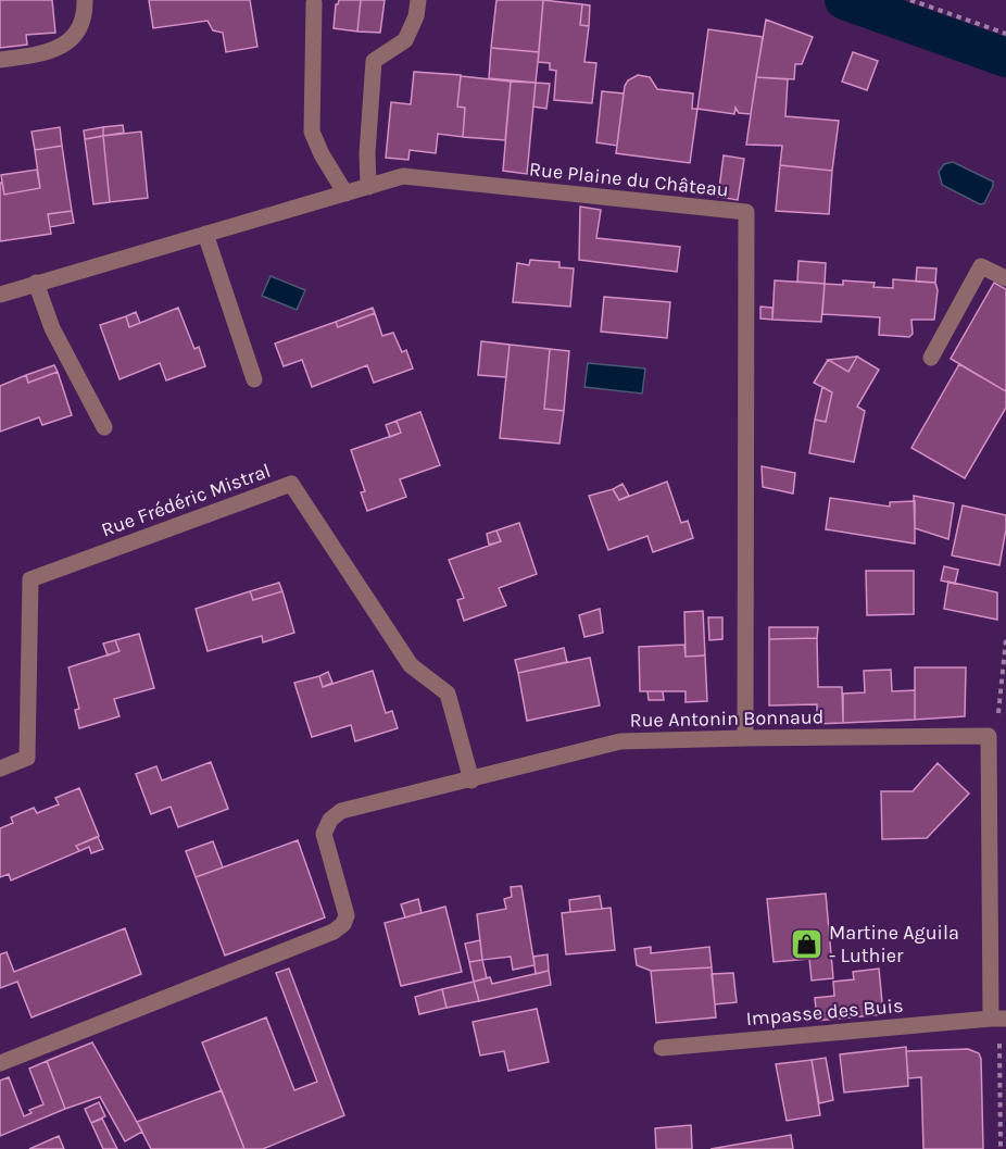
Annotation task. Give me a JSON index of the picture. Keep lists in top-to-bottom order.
{
  "streets": {
    "street": [
      "Rue Plaine du Château",
      "Rue Frédéric Mistral",
      "Rue Antonin Bonnaud",
      "Impasse des Buis"
    ]
  },
  "crossings": [
    ["Rue Plaine du Château", "Rue Antonin Bonnaud"],
    ["Rue Frédéric Mistral", "Rue Antonin Bonnaud"],
    ["Rue Antonin Bonnaud", "Impasse des Buis"]
  ],
  "places": {
    "shop": ["Martine Aguila - Luthier"]
  }
}
